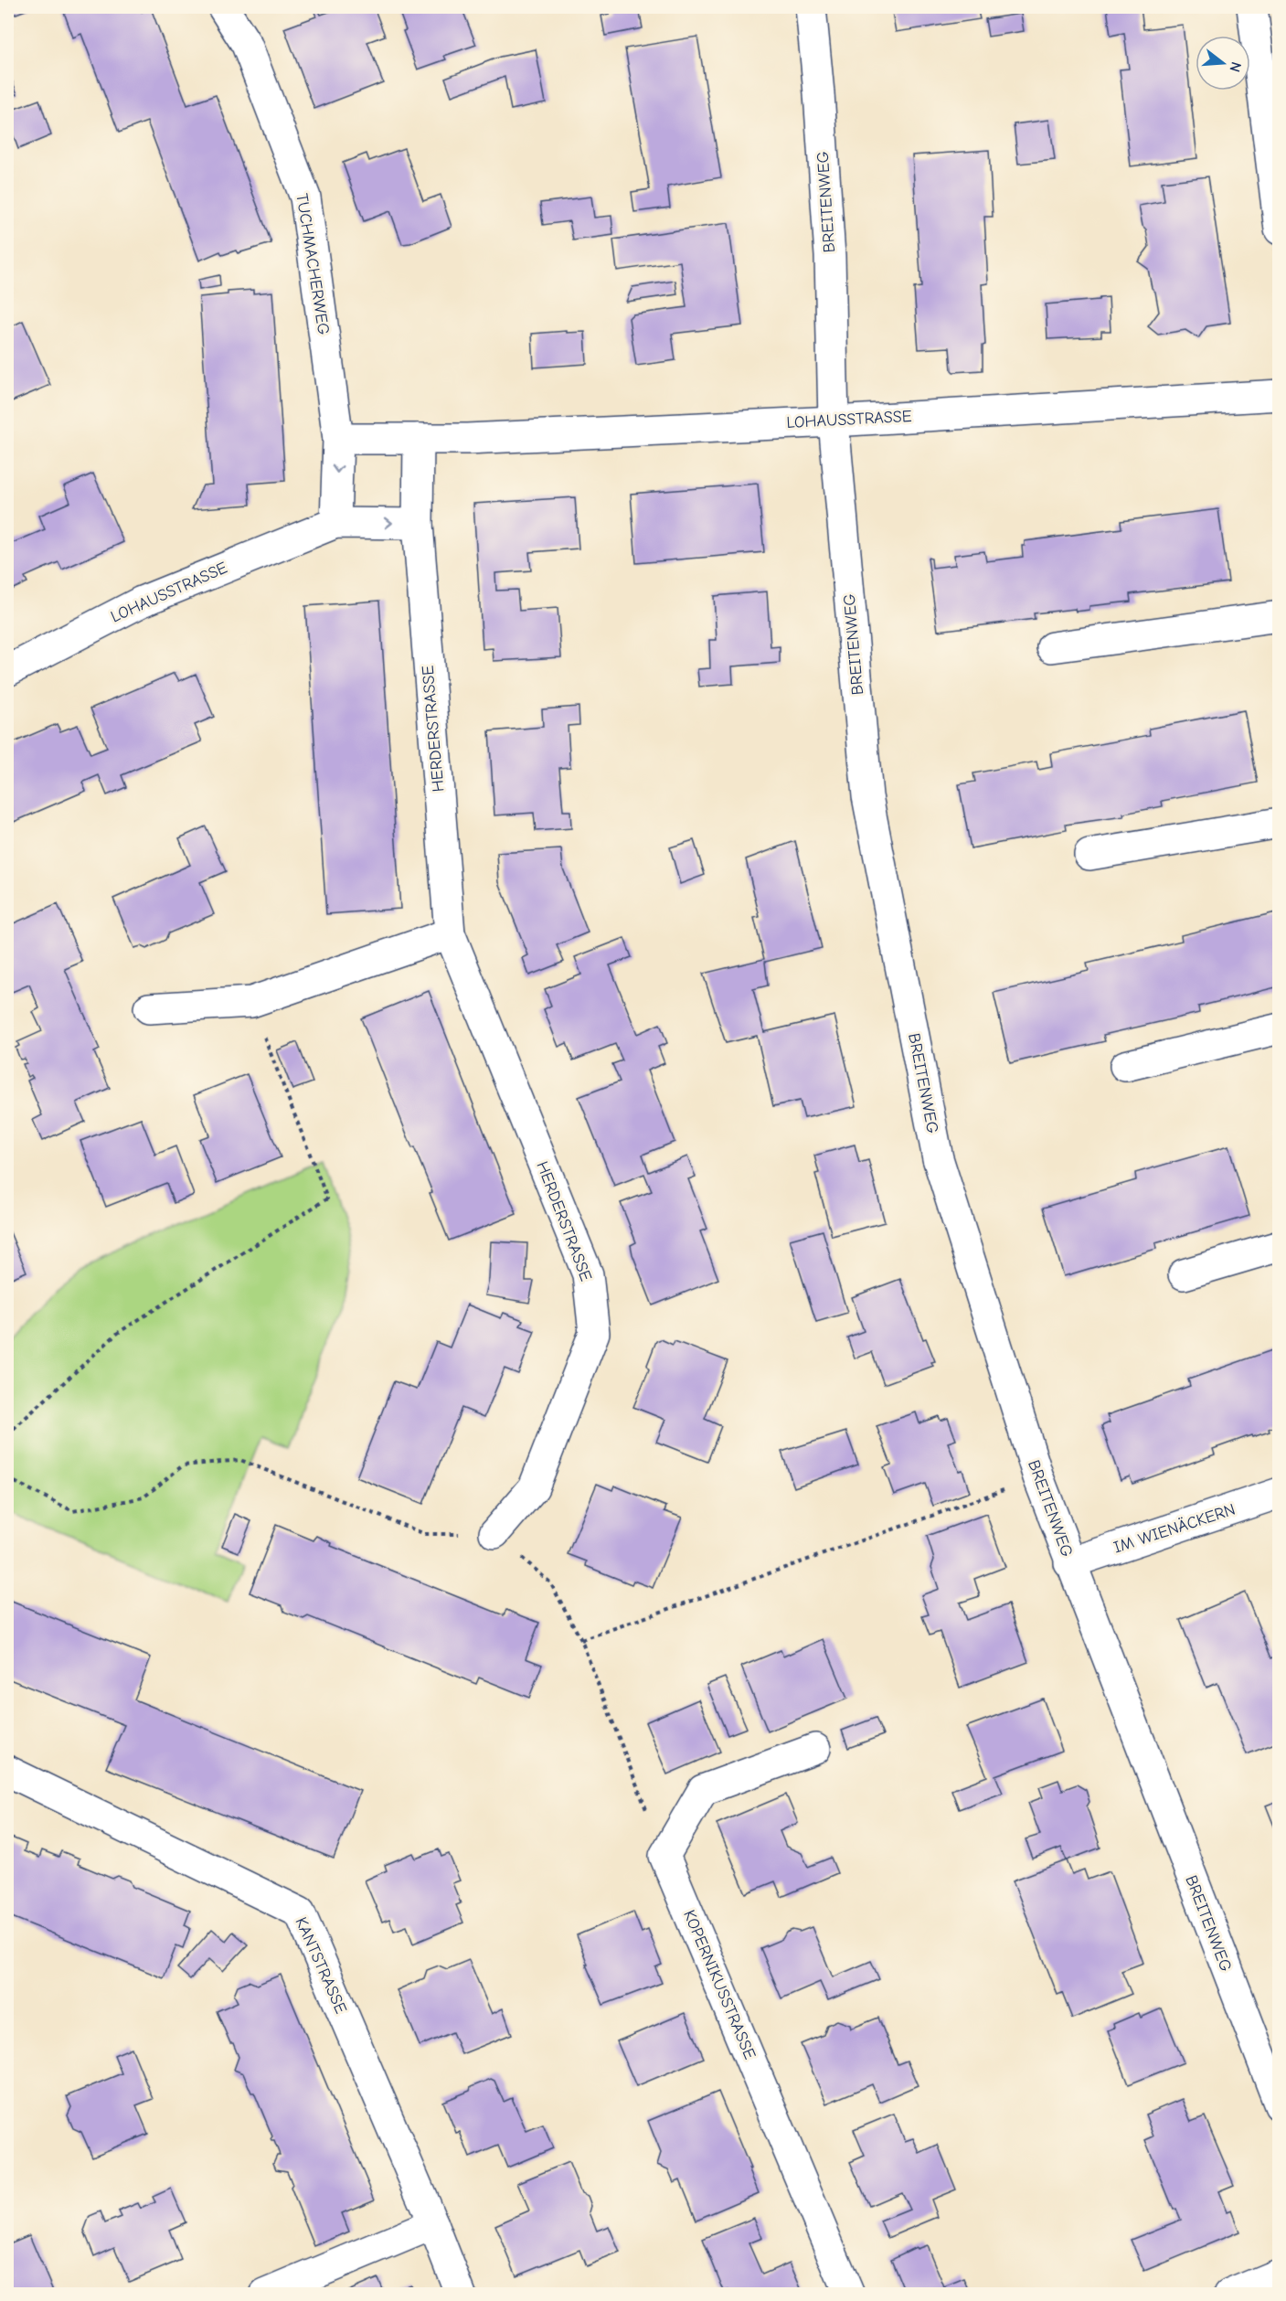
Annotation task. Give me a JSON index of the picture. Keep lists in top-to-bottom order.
{
  "streets": {
    "street": [
      "BREITENWEG",
      "TUCHMACHERWEG",
      "LOHAUSSTRASSE",
      "HERDERSTRASSE",
      "IM WIENÄCKERN",
      "KANTSTRASSE",
      "KOPERNIKUSSTRASSE"
    ]
  },
  "crossings": [
    ["BREITENWEG", "LOHAUSSTRASSE"],
    ["BREITENWEG", "IM WIENÄCKERN"],
    ["TUCHMACHERWEG", "LOHAUSSTRASSE"],
    ["LOHAUSSTRASSE", "HERDERSTRASSE"]
  ],
  "north": "right"
}
